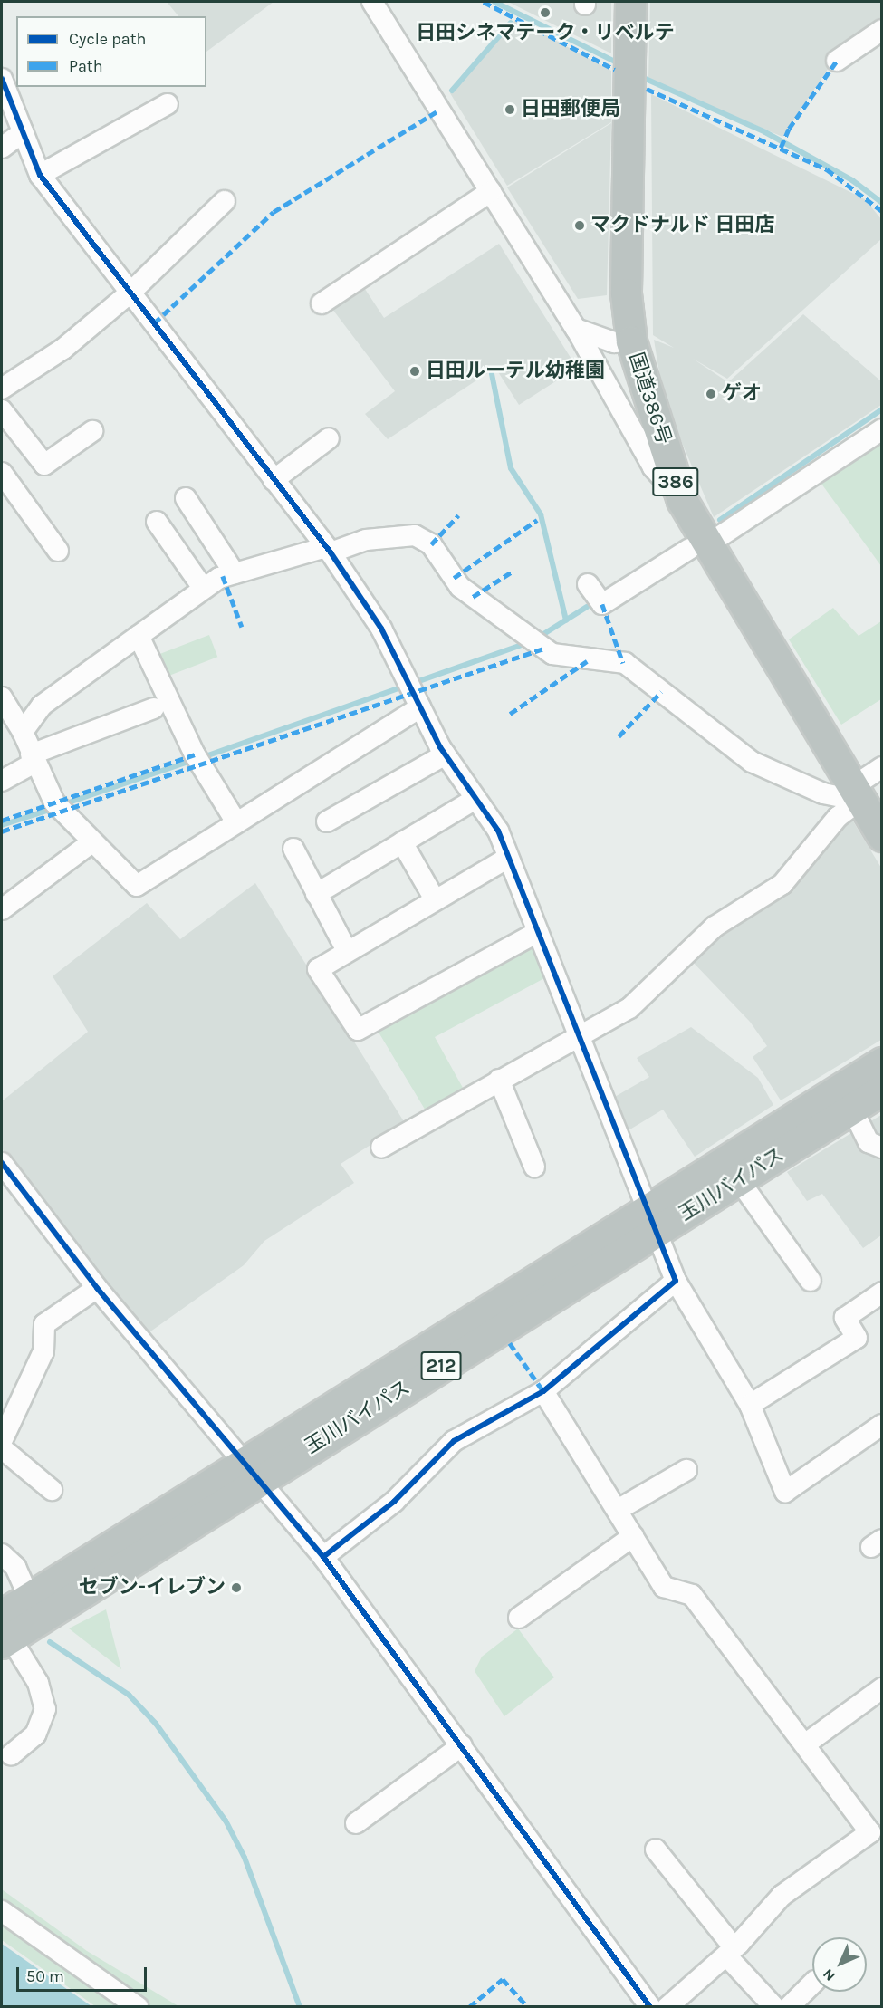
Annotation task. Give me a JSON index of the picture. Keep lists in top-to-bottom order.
{
  "streets": {
    "highway": [
      "国道386号",
      "386",
      "玉川バイパス",
      "212"
    ]
  },
  "places": [
    "日田シネマテーク・リベルテ",
    "日田郵便局",
    "マクドナルド 日田店",
    "日田ルーテル幼稚園",
    "ゲオ",
    "セブン-イレブン"
  ],
  "legend": ["Cycle path", "Path"],
  "scale_bar": "50 m",
  "north": "bottom left"
}
